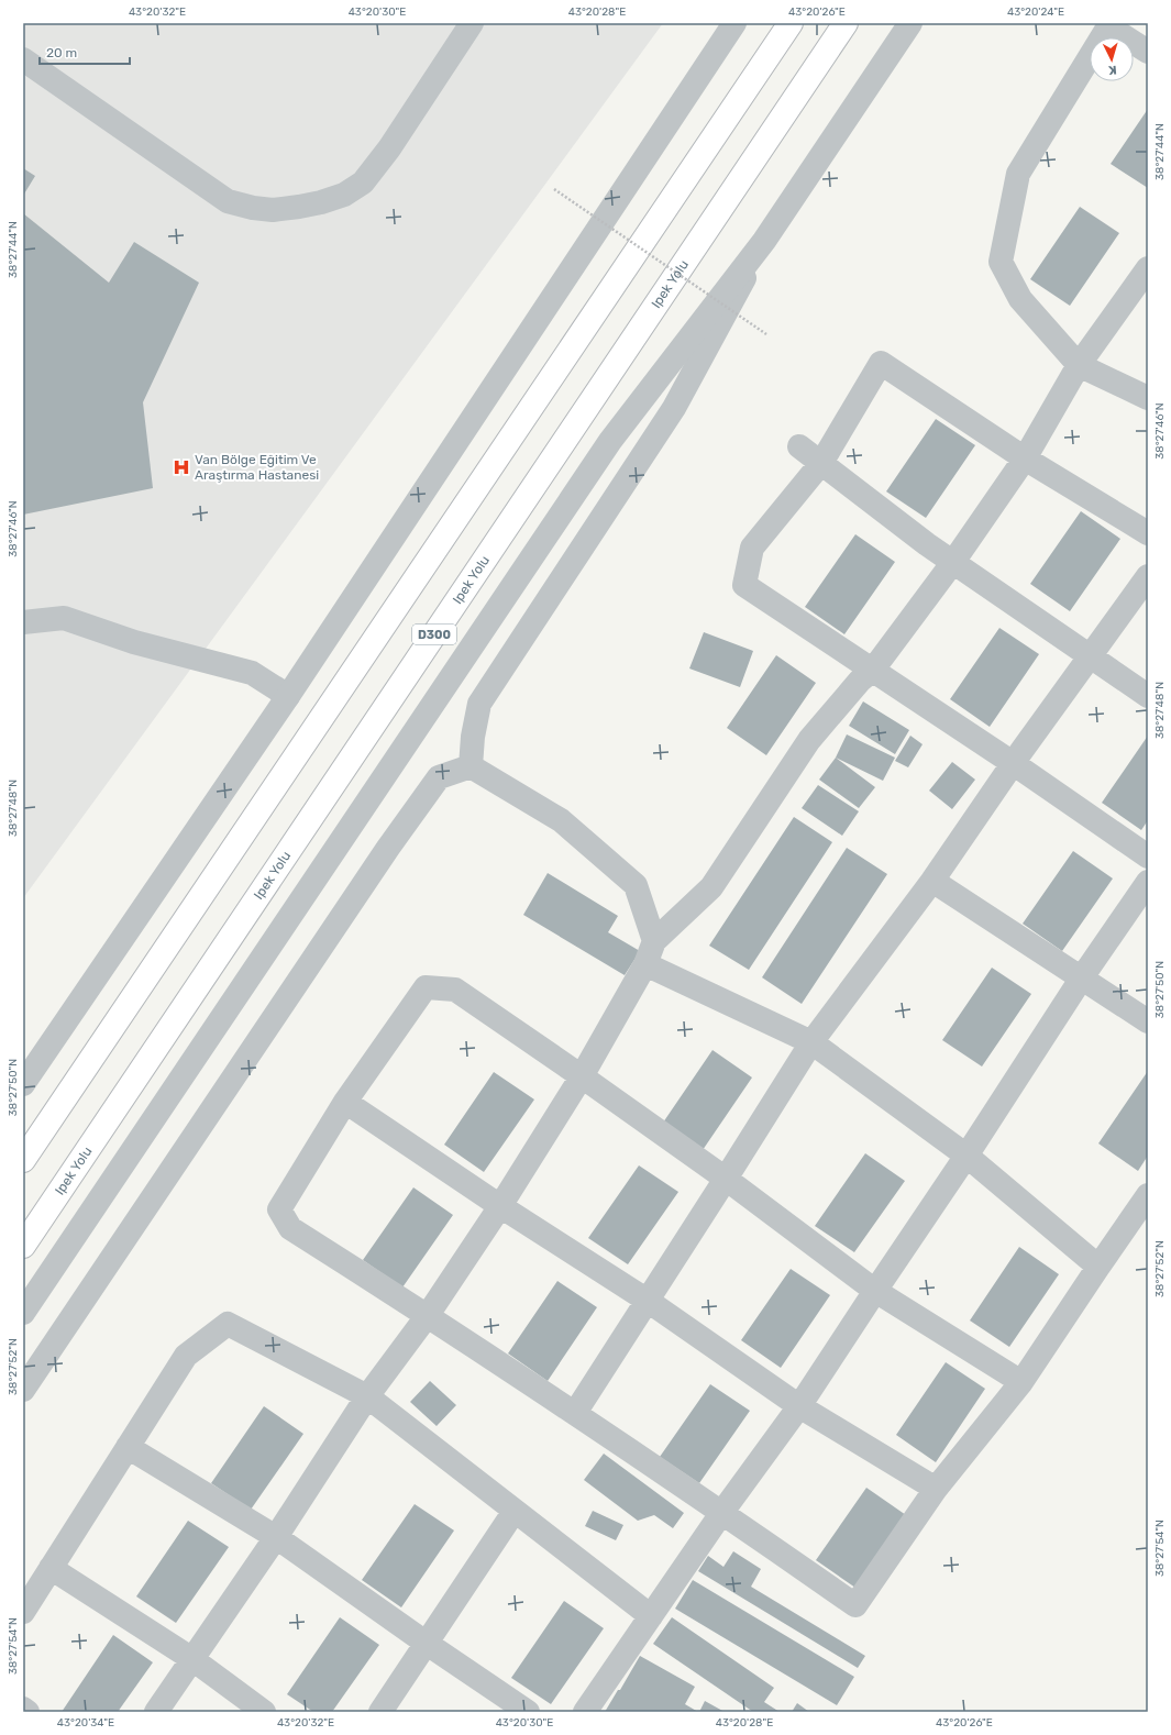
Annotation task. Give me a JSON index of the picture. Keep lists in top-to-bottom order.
{
  "streets": {
    "highway": ["Ipek Yolu", "D300"]
  },
  "places": {
    "hospital": ["Van Bölge Eğitim Ve Araştırma Hastanesi"]
  },
  "scale_bar": "20 m",
  "north": "bottom",
  "coordinates": [
    "43°20'32\"E",
    "43°20'30\"E",
    "43°20'28\"E",
    "43°20'26\"E",
    "43°20'24\"E",
    "38°27'44\"N",
    "38°27'46\"N",
    "38°27'48\"N",
    "38°27'50\"N",
    "38°27'52\"N",
    "38°27'54\"N",
    "43°20'34\"E"
  ]
}
